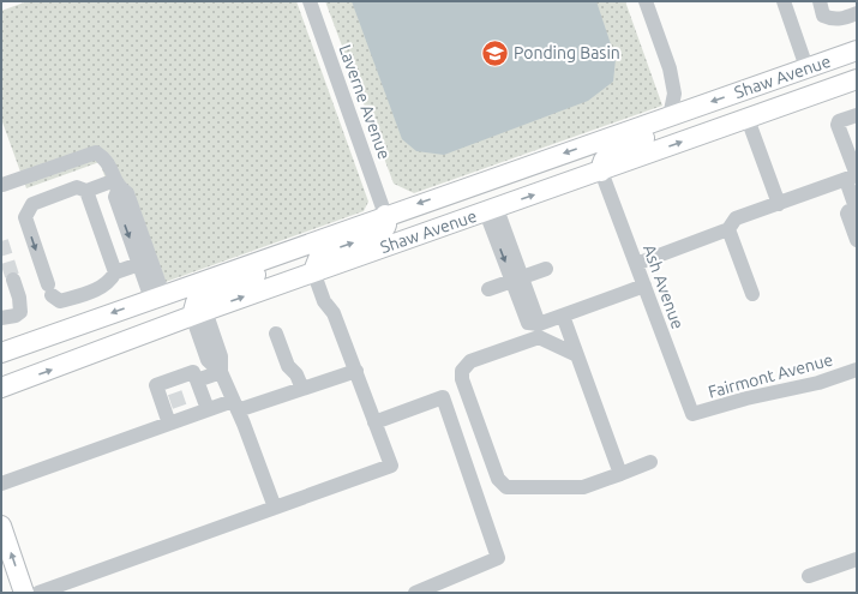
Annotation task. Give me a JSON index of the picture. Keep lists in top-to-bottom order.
{
  "streets": {
    "main road": ["Shaw Avenue"],
    "street": ["Laverne Avenue", "Ash Avenue", "Fairmont Avenue"]
  },
  "crossings": [
    ["Shaw Avenue", "Laverne Avenue"],
    ["Shaw Avenue", "Ash Avenue"],
    ["Ash Avenue", "Fairmont Avenue"]
  ],
  "places": {
    "school or university": ["Ponding Basin"]
  }
}
